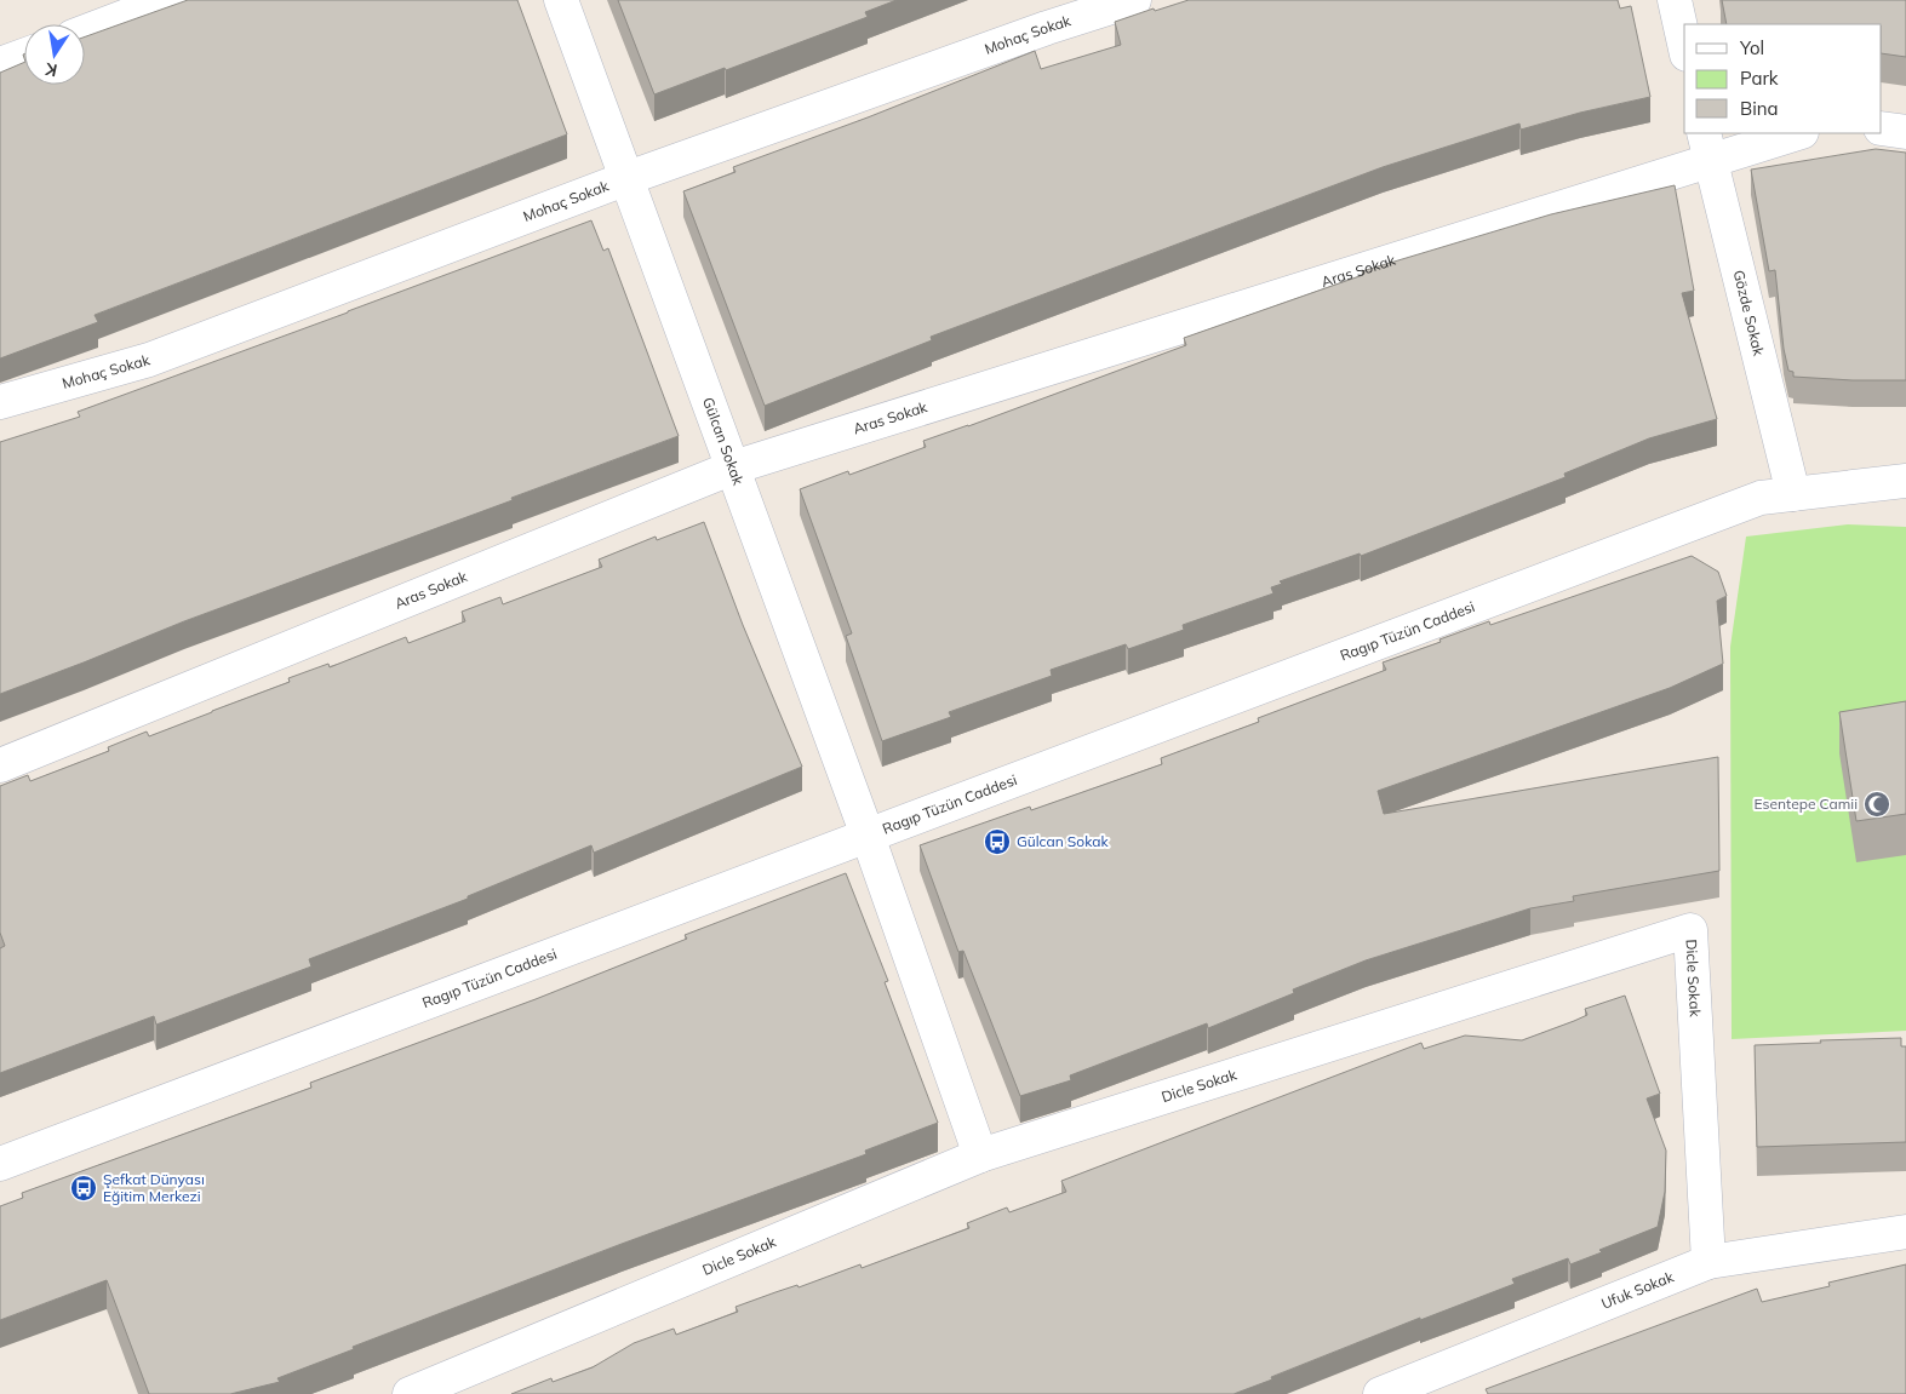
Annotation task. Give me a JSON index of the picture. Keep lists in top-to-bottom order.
{
  "streets": {
    "street": [
      "Mohaç Sokak",
      "Aras Sokak",
      "Gözde Sokak",
      "Gülcan Sokak",
      "Ragıp Tüzün Caddesi",
      "Dicle Sokak",
      "Ufuk Sokak"
    ]
  },
  "crossings": [
    ["Mohaç Sokak", "Gülcan Sokak"],
    ["Aras Sokak", "Gözde Sokak"],
    ["Aras Sokak", "Gülcan Sokak"],
    ["Gözde Sokak", "Ragıp Tüzün Caddesi"],
    ["Gülcan Sokak", "Ragıp Tüzün Caddesi"],
    ["Gülcan Sokak", "Dicle Sokak"],
    ["Dicle Sokak", "Ufuk Sokak"]
  ],
  "places": {
    "mosque": ["Esentepe Camii"],
    "bus stop": ["Gülcan Sokak", "Şefkat Dünyası Eğitim Merkezi"]
  },
  "legend": ["Yol", "Park", "Bina"],
  "north": "bottom"
}
